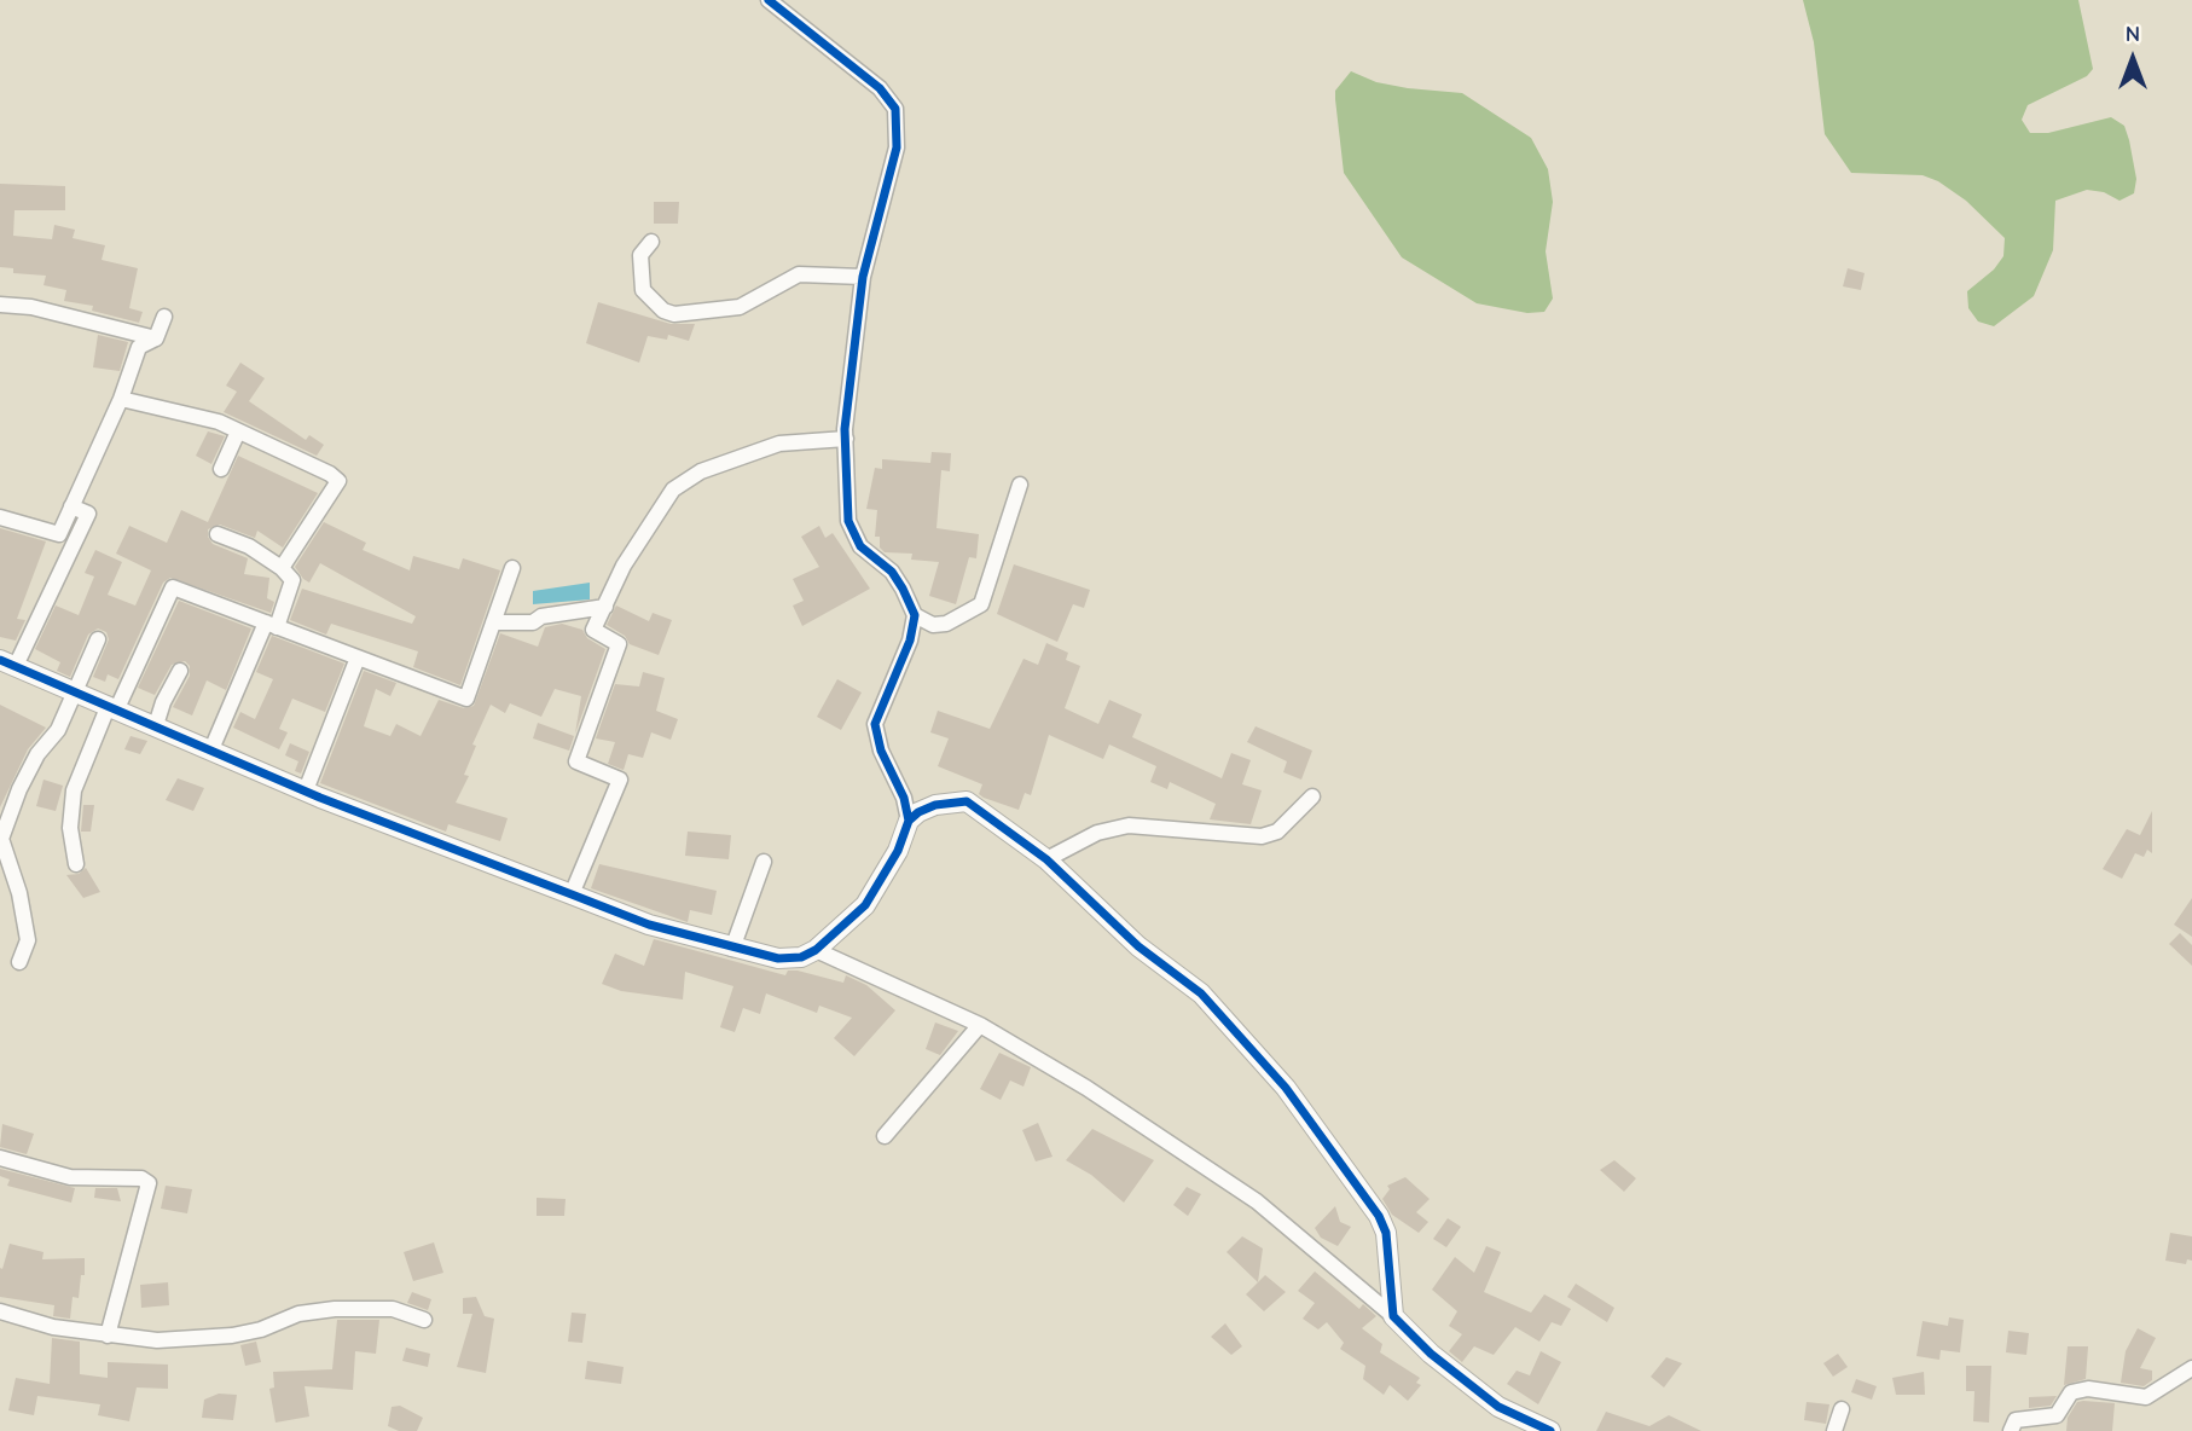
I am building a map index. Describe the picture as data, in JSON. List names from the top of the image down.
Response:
{
  "north": "top"
}
